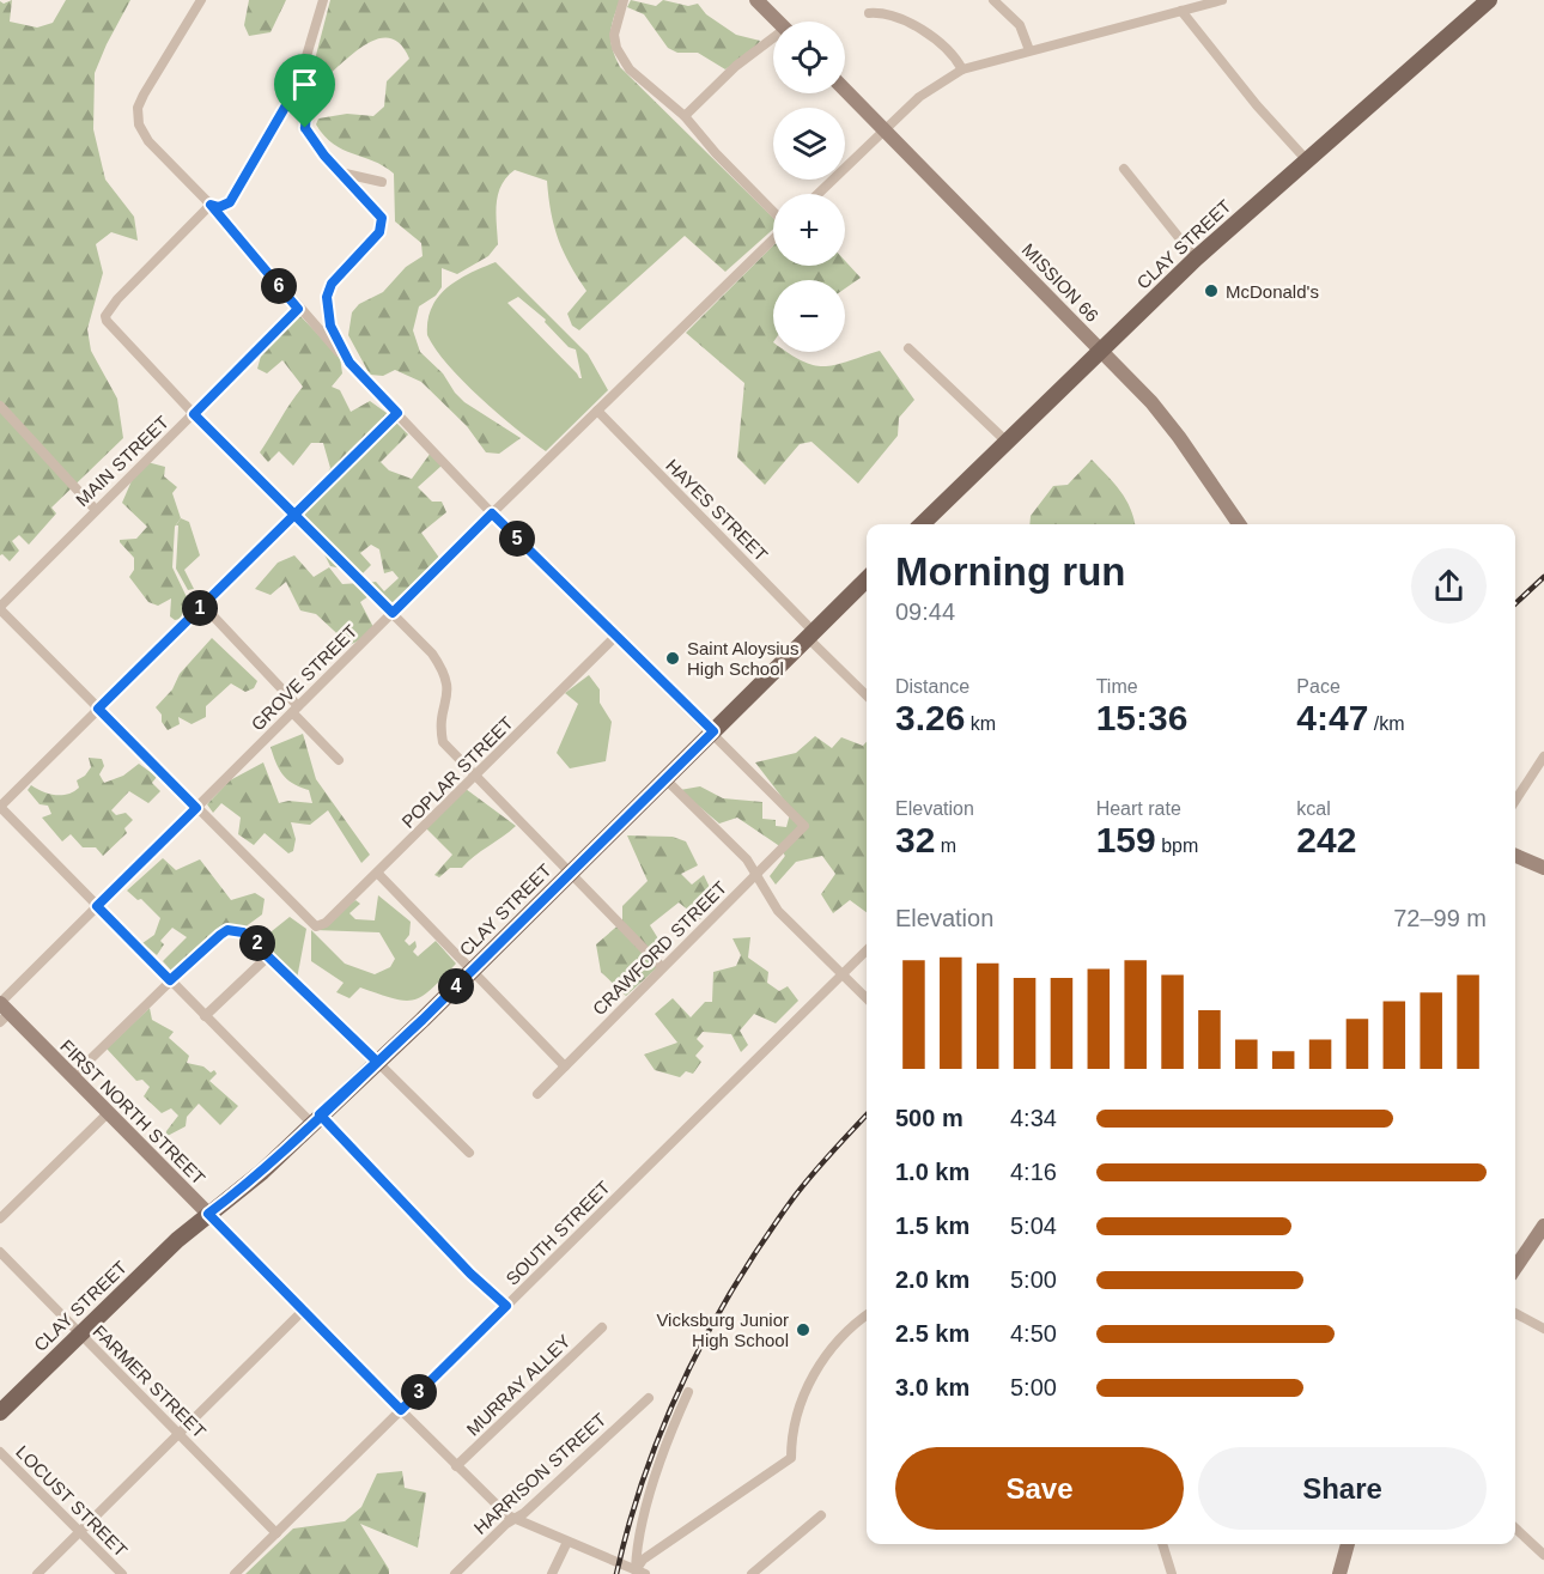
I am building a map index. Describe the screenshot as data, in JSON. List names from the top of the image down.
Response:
{
  "streets": {
    "main road": ["CLAY STREET"],
    "street": [
      "MISSION 66",
      "MAIN STREET",
      "HAYES STREET",
      "GROVE STREET",
      "POPLAR STREET",
      "CRAWFORD STREET",
      "FIRST NORTH STREET",
      "SOUTH STREET",
      "FARMER STREET",
      "MURRAY ALLEY",
      "HARRISON STREET",
      "LOCUST STREET"
    ]
  },
  "crossings": [
    ["CLAY STREET", "MISSION 66"],
    ["CLAY STREET", "HAYES STREET"],
    ["CLAY STREET", "CRAWFORD STREET"],
    ["CLAY STREET", "FIRST NORTH STREET"],
    ["CLAY STREET", "FARMER STREET"],
    ["HAYES STREET", "GROVE STREET"],
    ["GROVE STREET", "POPLAR STREET"],
    ["GROVE STREET", "FIRST NORTH STREET"],
    ["FIRST NORTH STREET", "SOUTH STREET"],
    ["FIRST NORTH STREET", "MURRAY ALLEY"],
    ["FIRST NORTH STREET", "HARRISON STREET"],
    ["SOUTH STREET", "FARMER STREET"]
  ],
  "places": ["McDonald's", "Saint Aloysius High School", "Vicksburg Junior High School"],
  "page": {
    "map_buttons": ["+", "−"],
    "pins": [
      "6",
      "5",
      "1",
      "2",
      "4",
      "3"
    ],
    "heading": ["Morning run", "09:44"],
    "stats": [
      ["Distance", "3.26 km"],
      ["Time", "15:36"],
      ["Pace", "4:47 /km"],
      ["Elevation", "32 m"],
      ["Heart rate", "159 bpm"],
      ["kcal", "242"]
    ],
    "chart": ["Elevation", "72–99 m"],
    "list": [
      {
        "name": "500 m",
        "note": "4:34"
      },
      {
        "name": "1.0 km",
        "note": "4:16"
      },
      {
        "name": "1.5 km",
        "note": "5:04"
      },
      {
        "name": "2.0 km",
        "note": "5:00"
      },
      {
        "name": "2.5 km",
        "note": "4:50"
      },
      {
        "name": "3.0 km",
        "note": "5:00"
      }
    ],
    "buttons": ["Save", "Share"]
  }
}
